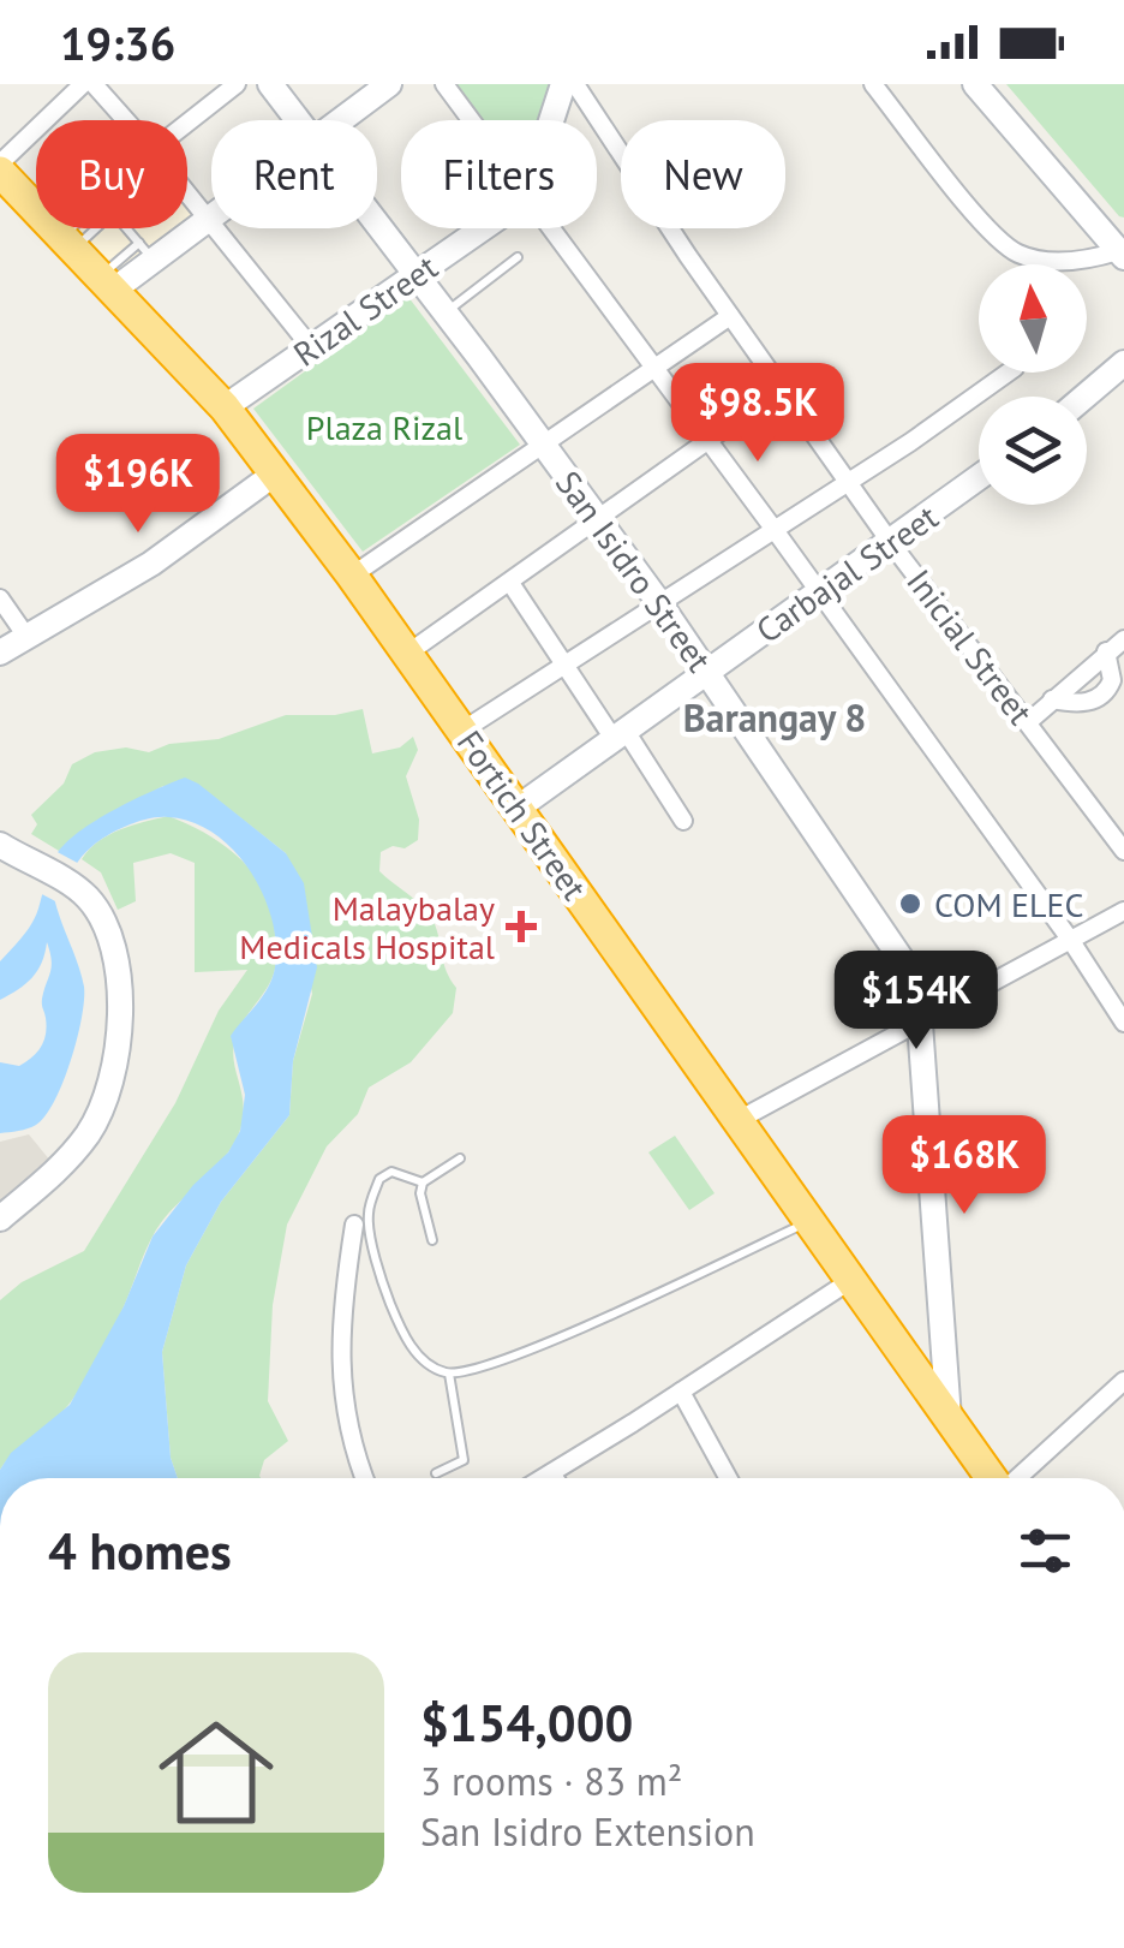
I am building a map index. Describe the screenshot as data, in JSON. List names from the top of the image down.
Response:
{
  "streets": {
    "highway": ["Fortich Street"],
    "street": [
      "Rizal Street",
      "San Isidro Street",
      "Carbajal Street",
      "Inicial Street"
    ]
  },
  "crossings": [
    ["Rizal Street", "San Isidro Street"],
    ["Rizal Street", "Fortich Street"],
    ["San Isidro Street", "Carbajal Street"],
    ["San Isidro Street", "Fortich Street"],
    ["Carbajal Street", "Inicial Street"],
    ["Carbajal Street", "Fortich Street"]
  ],
  "districts": ["Barangay 8"],
  "parks": ["Plaza Rizal"],
  "places": {
    "other": ["COM ELEC"],
    "health": ["Malaybalay Medicals Hospital"]
  },
  "north": "top",
  "page": {
    "status": "19:36",
    "chip": [
      "Buy",
      "Rent",
      "Filters",
      "New"
    ],
    "price": [
      "$98.5K",
      "$196K",
      "$154K",
      "$168K"
    ],
    "heading": "4 homes",
    "list": [
      {
        "name": "$154,000",
        "note": "3 rooms · 83 m² · San Isidro Extension"
      }
    ]
  }
}
